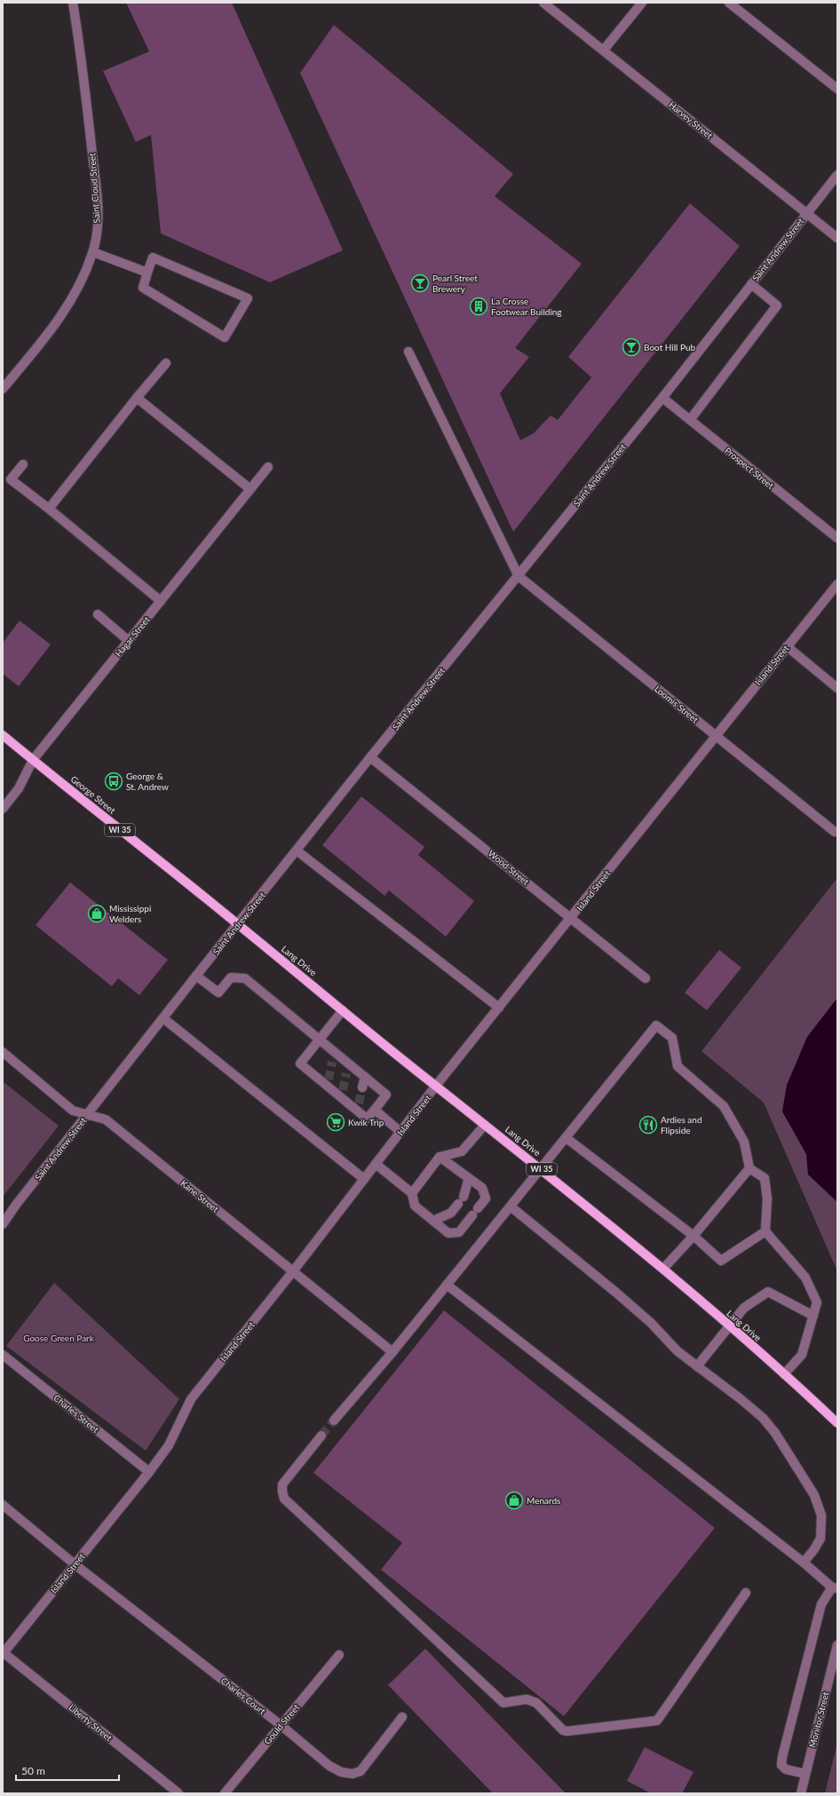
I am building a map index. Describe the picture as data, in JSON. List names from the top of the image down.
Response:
{
  "streets": {
    "main road": ["George Street", "WI 35", "Lang Drive"],
    "street": [
      "Harvey Street",
      "Saint Cloud Street",
      "Saint Andrew Street",
      "Prospect Street",
      "Hagar Street",
      "Island Street",
      "Loomis Street",
      "Wood Street",
      "Kane Street",
      "Charles Street",
      "Charles Court",
      "Monitor Street",
      "Liberty Street",
      "Gould Street"
    ]
  },
  "crossings": [
    ["Harvey Street", "Saint Andrew Street"],
    ["Saint Andrew Street", "Prospect Street"],
    ["Saint Andrew Street", "Loomis Street"],
    ["Saint Andrew Street", "George Street"],
    ["Saint Andrew Street", "Wood Street"],
    ["Saint Andrew Street", "Lang Drive"],
    ["Saint Andrew Street", "Kane Street"],
    ["Hagar Street", "George Street"],
    ["Island Street", "Loomis Street"],
    ["Island Street", "Wood Street"],
    ["Island Street", "Lang Drive"],
    ["Island Street", "Kane Street"],
    ["Island Street", "Charles Street"],
    ["Island Street", "Charles Court"],
    ["Island Street", "Liberty Street"],
    ["George Street", "Lang Drive"],
    ["Charles Court", "Gould Street"]
  ],
  "parks": ["Goose Green Park"],
  "places": {
    "bar": ["Pearl Street Brewery", "Boot Hill Pub"],
    "building": ["La Crosse Footwear Building"],
    "bus stop": ["George & St. Andrew"],
    "shop": ["Mississippi Welders", "Menards"],
    "supermarket": ["Kwik Trip"],
    "restaurant": ["Ardies and Flipside"]
  },
  "scale_bar": "50 m"
}
